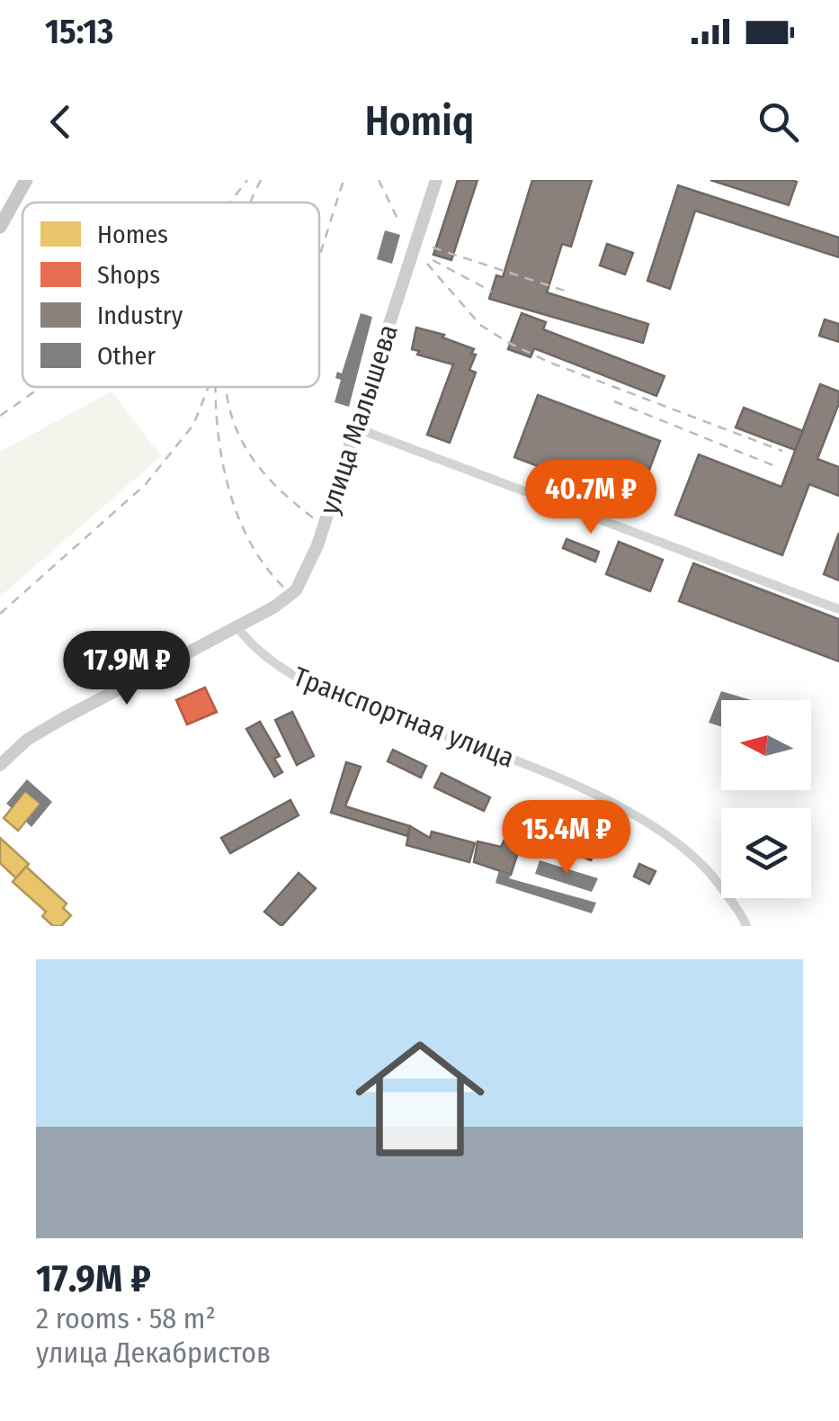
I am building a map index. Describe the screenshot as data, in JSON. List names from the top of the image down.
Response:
{
  "streets": {
    "main road": ["улица Малышева"],
    "street": ["Транспортная улица"]
  },
  "crossings": [
    ["улица Малышева", "Транспортная улица"]
  ],
  "legend": [
    "Homes",
    "Shops",
    "Industry",
    "Other"
  ],
  "north": "left",
  "page": {
    "status": "15:13",
    "header": "Homiq",
    "price": ["40.7M ₽", "17.9M ₽", "15.4M ₽"],
    "list": [
      {
        "name": "17.9M ₽",
        "note": "2 rooms · 58 m² · улица Декабристов"
      }
    ]
  }
}
